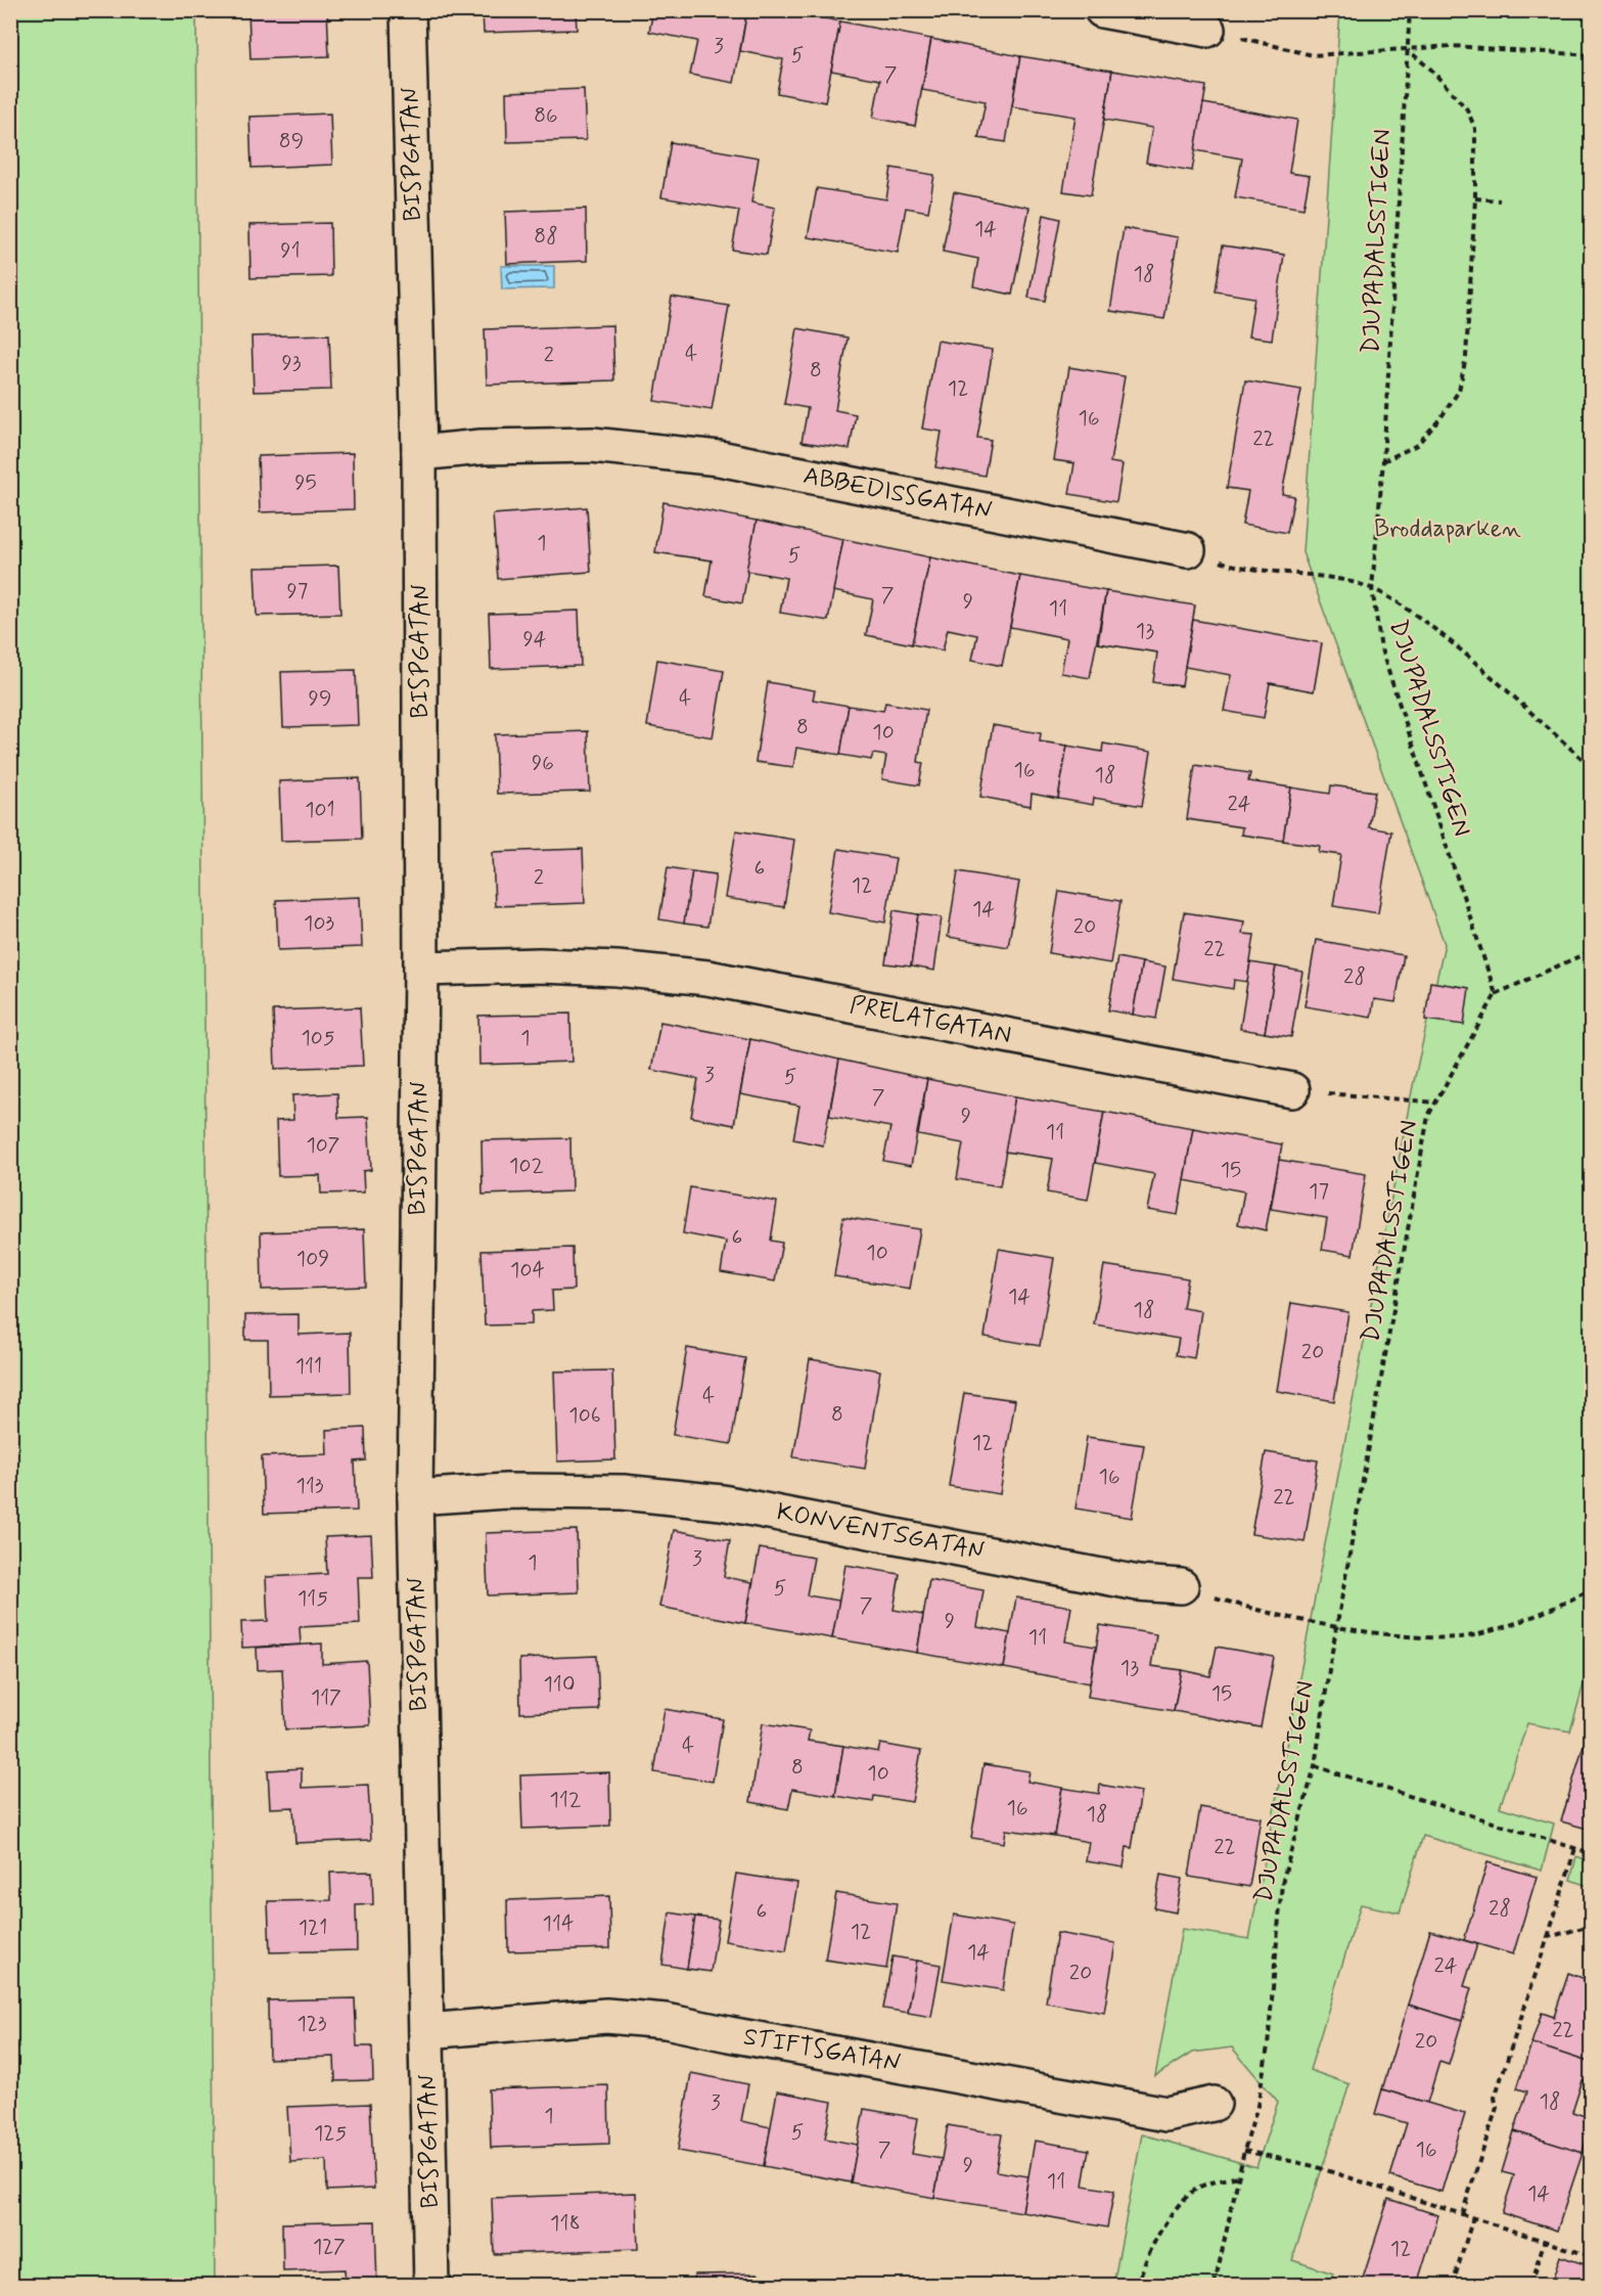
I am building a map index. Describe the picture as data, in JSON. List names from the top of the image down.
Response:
{
  "streets": {
    "street": [
      "BISPGATAN",
      "ABBEDISSGATAN",
      "PRELATGATAN",
      "KONVENTSGATAN",
      "STIFTSGATAN"
    ],
    "path": ["DJUPADALSSTIGEN"]
  },
  "crossings": [
    ["BISPGATAN", "ABBEDISSGATAN"],
    ["BISPGATAN", "PRELATGATAN"],
    ["BISPGATAN", "KONVENTSGATAN"],
    ["BISPGATAN", "STIFTSGATAN"]
  ],
  "parks": ["Broddaparken"],
  "house_numbers": [
    "3",
    "5",
    "7",
    "86",
    "89",
    "14",
    "88",
    "91",
    "18",
    "4",
    "2",
    "93",
    "8",
    "12",
    "16",
    "22",
    "95",
    "1",
    "5",
    "97",
    "7",
    "9",
    "11",
    "13",
    "94",
    "99",
    "4",
    "8",
    "10",
    "96",
    "16",
    "18",
    "24",
    "101",
    "6",
    "2",
    "12",
    "14",
    "103",
    "20",
    "22",
    "28",
    "105",
    "1",
    "3",
    "5",
    "7",
    "9",
    "11",
    "107",
    "102",
    "15",
    "17",
    "6",
    "10",
    "109",
    "104",
    "14",
    "18",
    "20",
    "111",
    "4",
    "8",
    "106",
    "12",
    "16",
    "113",
    "22",
    "3",
    "1",
    "5",
    "115",
    "7",
    "9",
    "11",
    "13",
    "110",
    "15",
    "117",
    "4",
    "8",
    "10",
    "112",
    "16",
    "18",
    "22",
    "28",
    "6",
    "114",
    "121",
    "12",
    "14",
    "24",
    "20",
    "123",
    "22",
    "20",
    "18",
    "3",
    "1",
    "5",
    "125",
    "7",
    "16",
    "9",
    "11",
    "14",
    "118",
    "127",
    "12"
  ]
}
